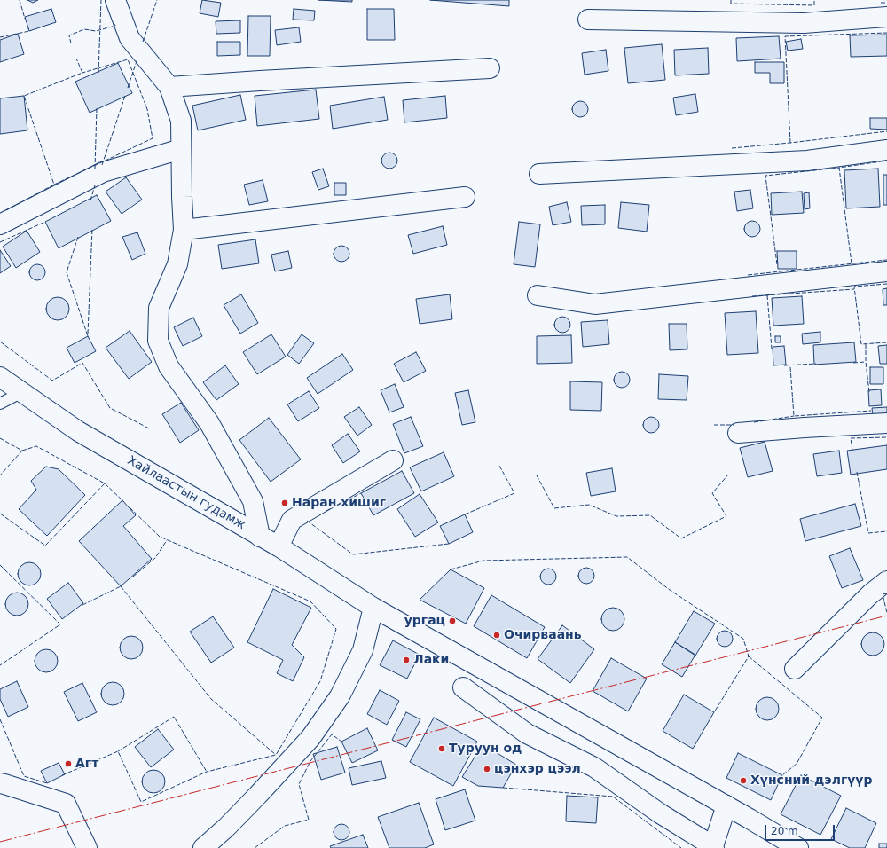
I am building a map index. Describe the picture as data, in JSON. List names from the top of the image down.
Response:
{
  "streets": {
    "street": ["Хайлаастын гудамж"]
  },
  "places": [
    "Наран хишиг",
    "ургац",
    "Очирваань",
    "Лаки",
    "Туруун од",
    "Агт",
    "цэнхэр цээл",
    "Хүнсний дэлгүүр"
  ],
  "scale_bar": "20 m"
}
